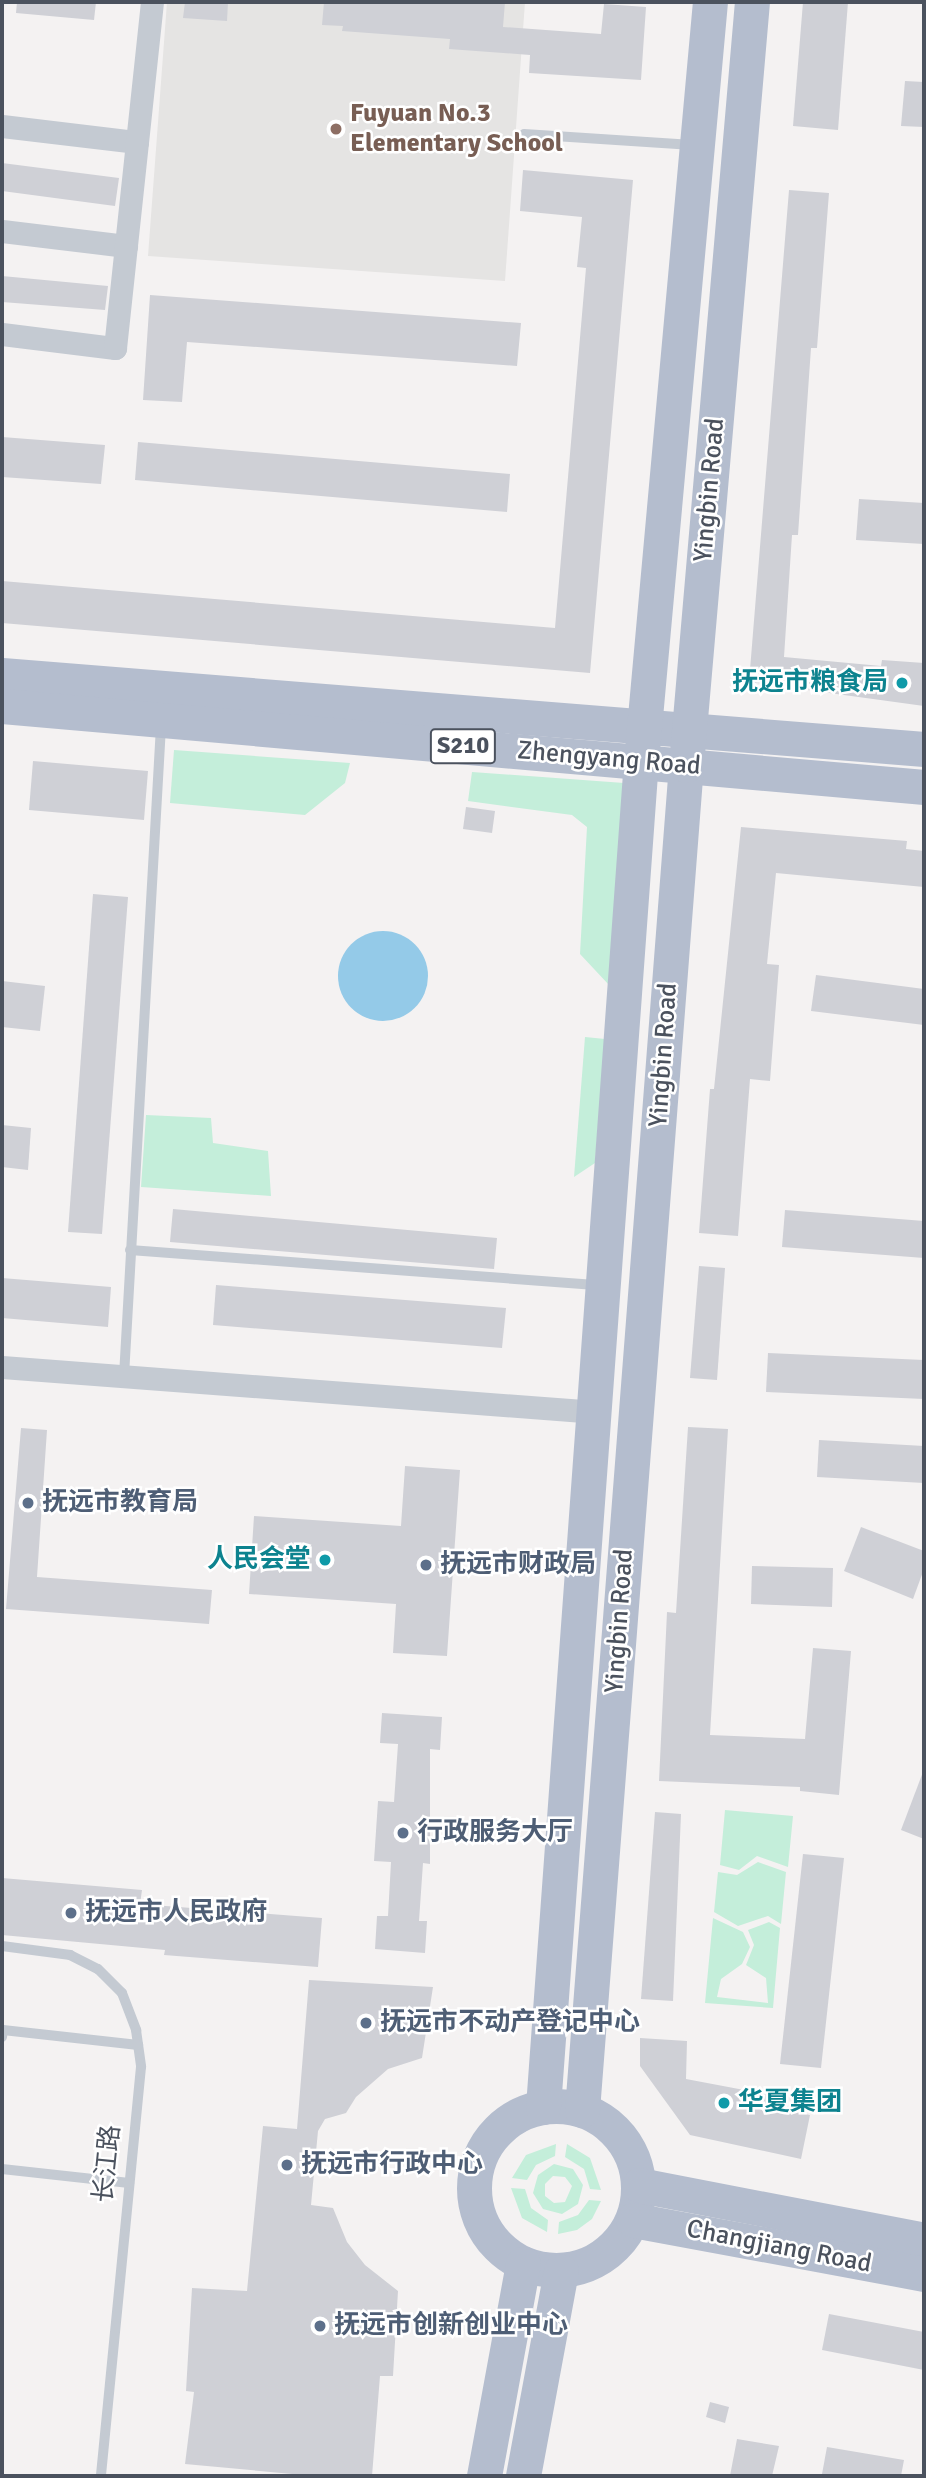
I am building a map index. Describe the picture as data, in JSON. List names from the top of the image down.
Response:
{
  "streets": {
    "main road": [
      "Yingbin Road",
      "S210",
      "Zhengyang Road",
      "Changjiang Road"
    ],
    "lane": ["长江路"]
  },
  "crossings": [
    ["Yingbin Road", "Zhengyang Road"],
    ["Yingbin Road", "Changjiang Road"]
  ],
  "places": [
    "Fuyuan No.3 Elementary School",
    "抚远市粮食局",
    "抚远市教育局",
    "人民会堂",
    "抚远市财政局",
    "行政服务大厅",
    "抚远市人民政府",
    "抚远市不动产登记中心",
    "华夏集团",
    "抚远市行政中心",
    "抚远市创新创业中心"
  ]
}
